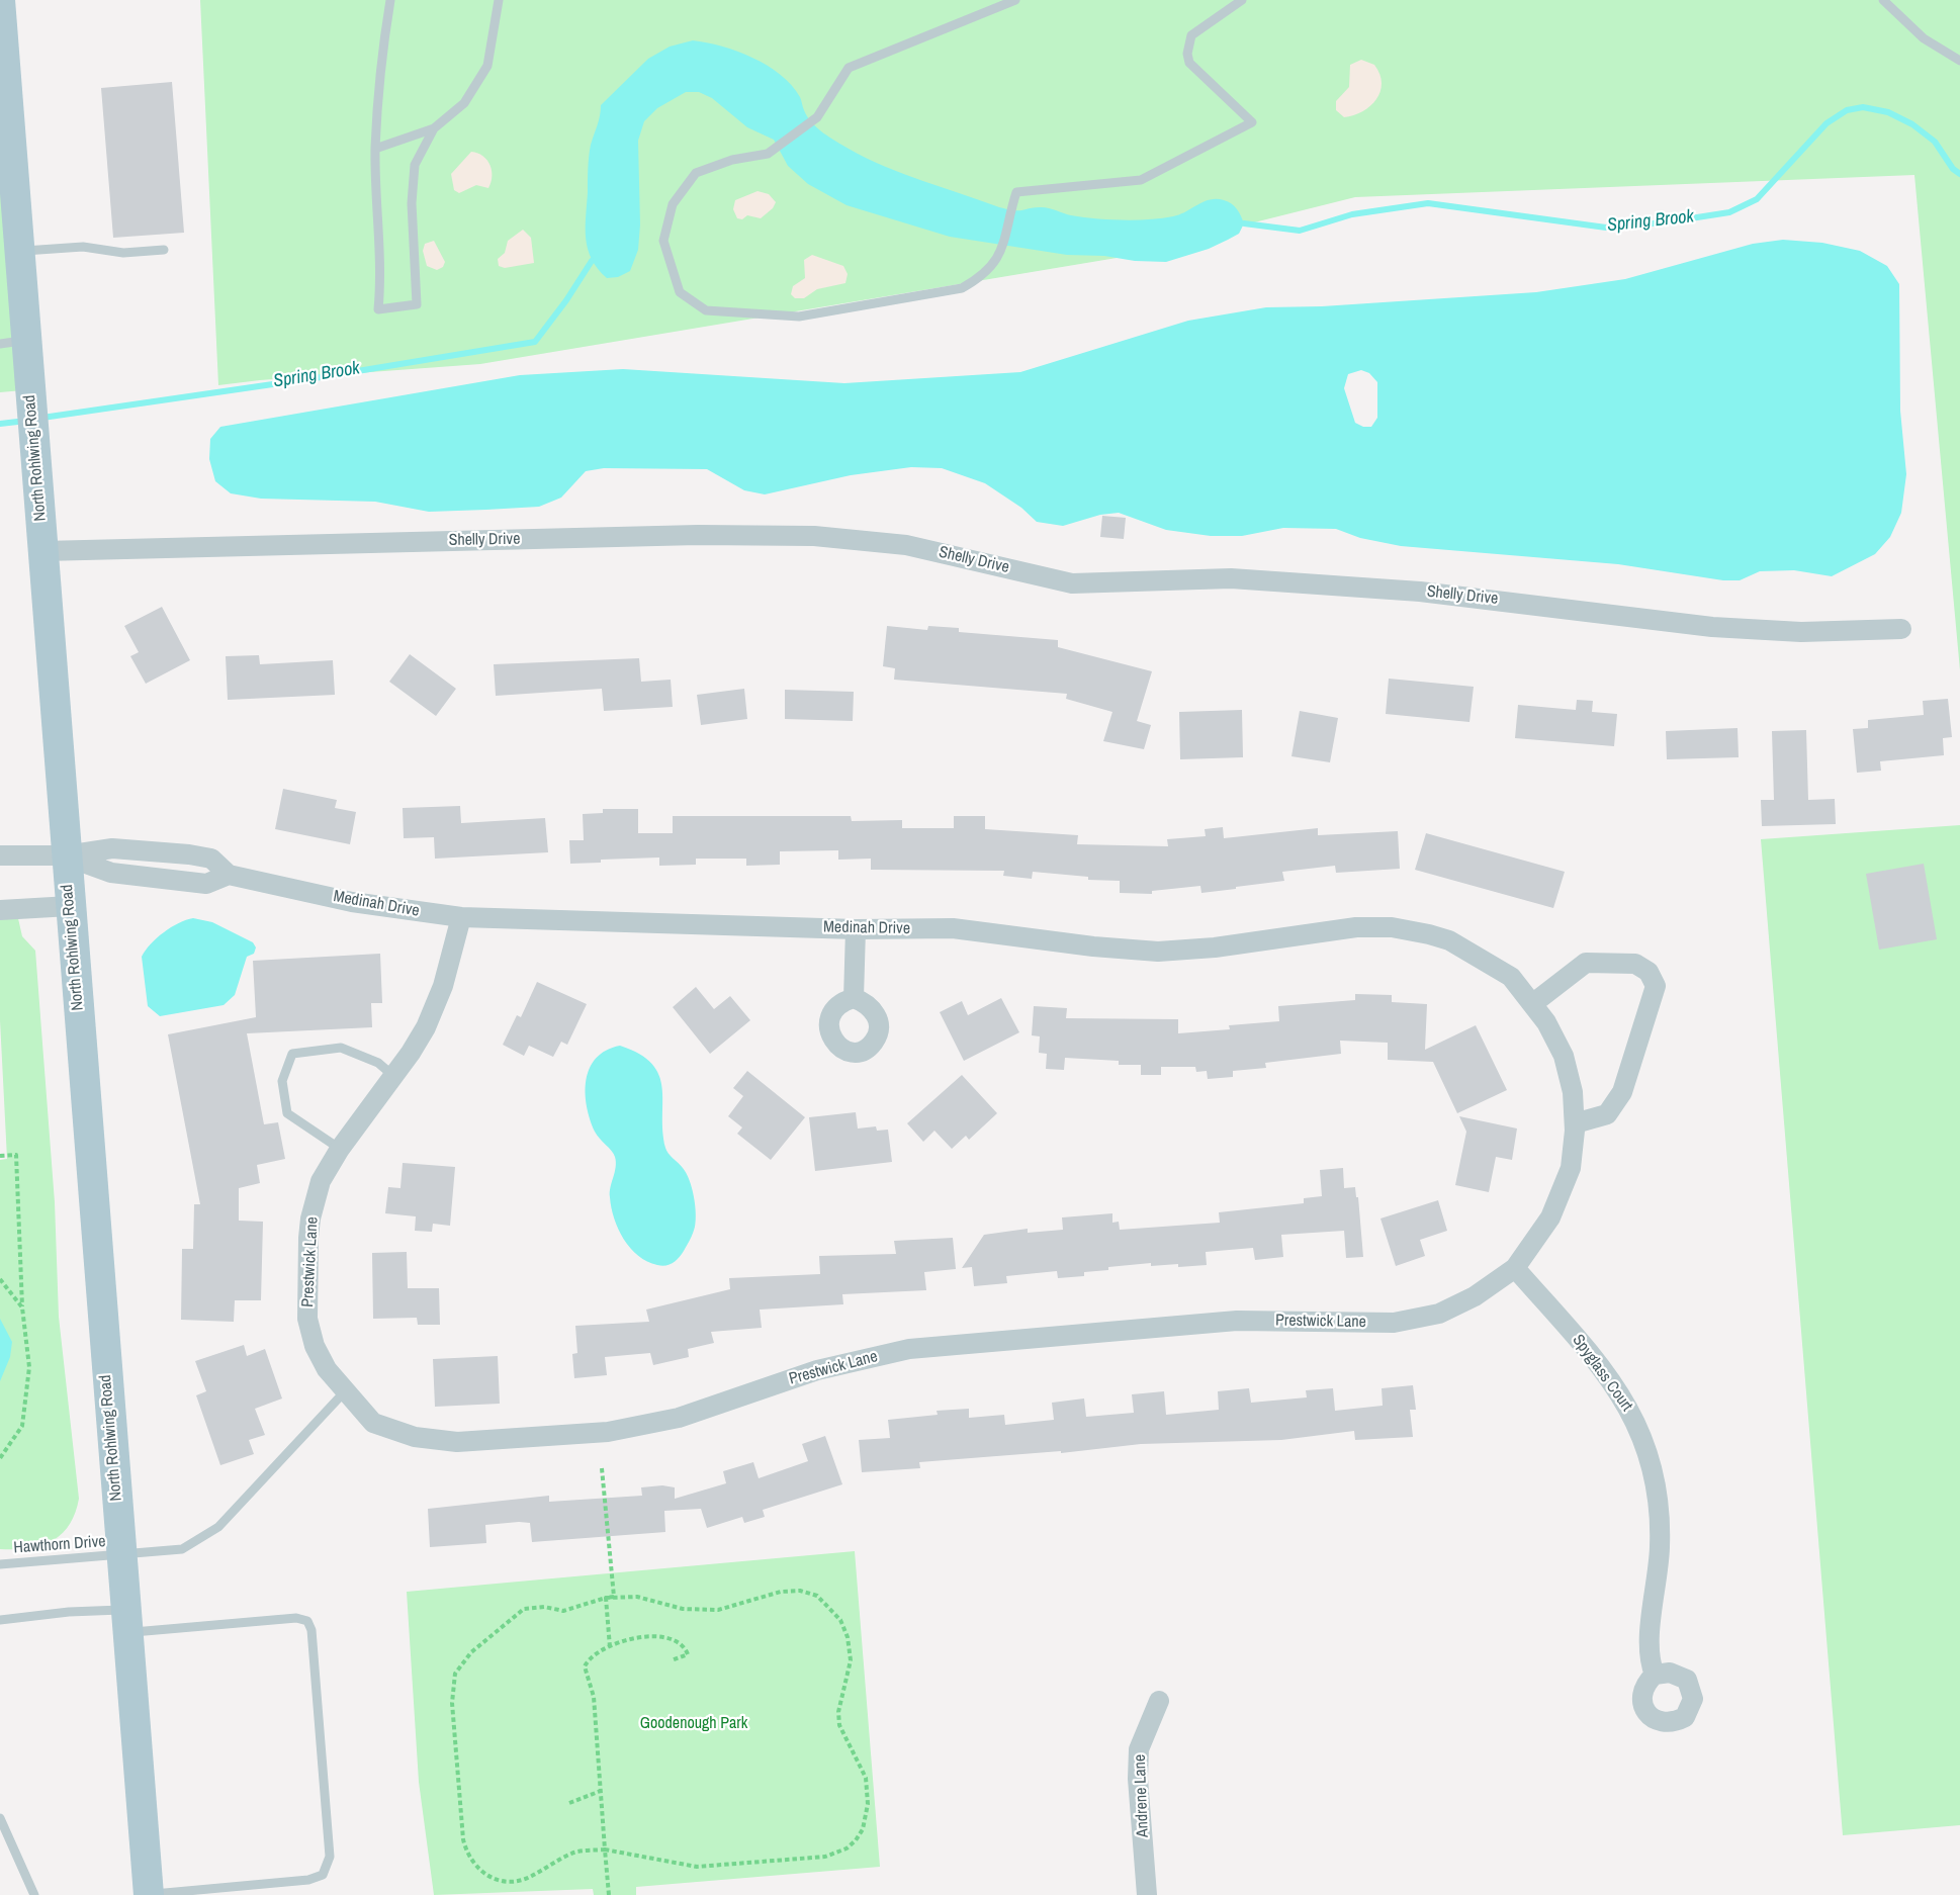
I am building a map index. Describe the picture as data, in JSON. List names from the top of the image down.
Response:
{
  "streets": {
    "main road": ["North Rohlwing Road"],
    "street": [
      "Shelly Drive",
      "Medinah Drive",
      "Prestwick Lane",
      "Spyglass Court",
      "Andrene Lane"
    ],
    "lane": ["Hawthorn Drive"]
  },
  "crossings": [
    ["North Rohlwing Road", "Shelly Drive"],
    ["North Rohlwing Road", "Medinah Drive"],
    ["North Rohlwing Road", "Hawthorn Drive"],
    ["Medinah Drive", "Prestwick Lane"],
    ["Prestwick Lane", "Spyglass Court"],
    ["Prestwick Lane", "Hawthorn Drive"]
  ],
  "water": ["Spring Brook"],
  "parks": ["Goodenough Park"]
}
